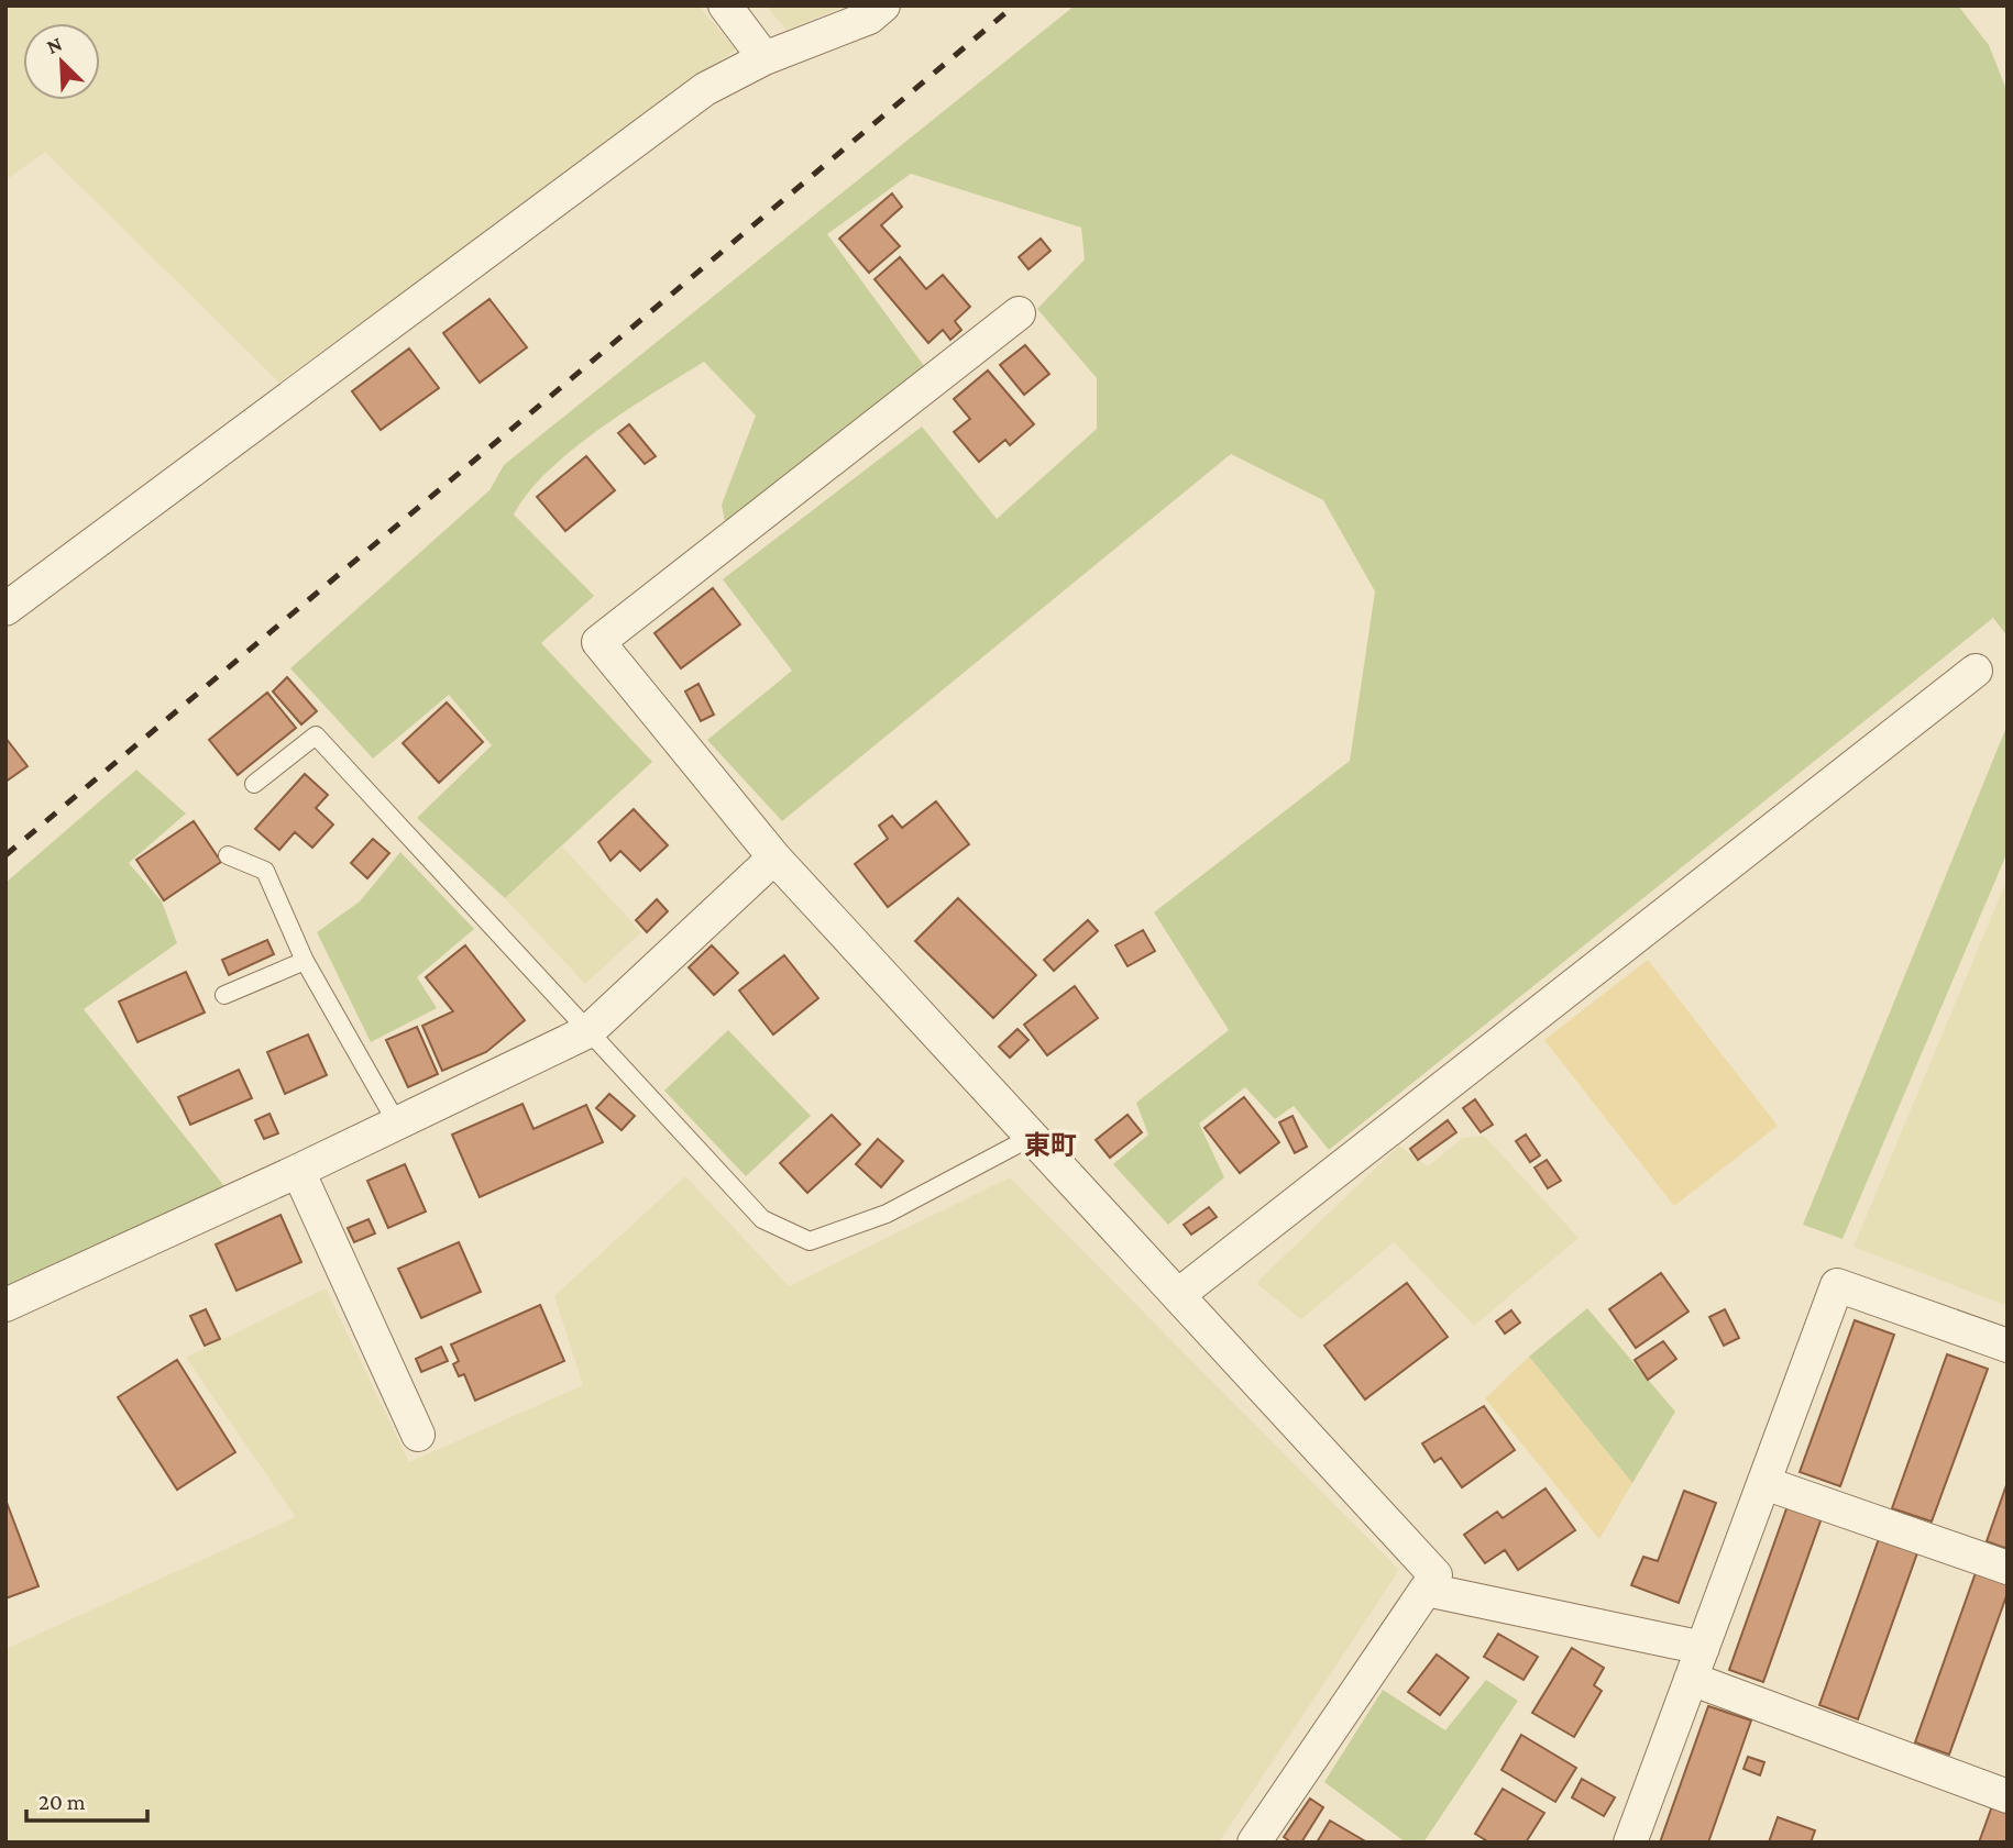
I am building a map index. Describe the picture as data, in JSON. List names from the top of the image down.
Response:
{
  "districts": ["東町"],
  "scale_bar": "20 m",
  "north": "top left"
}
